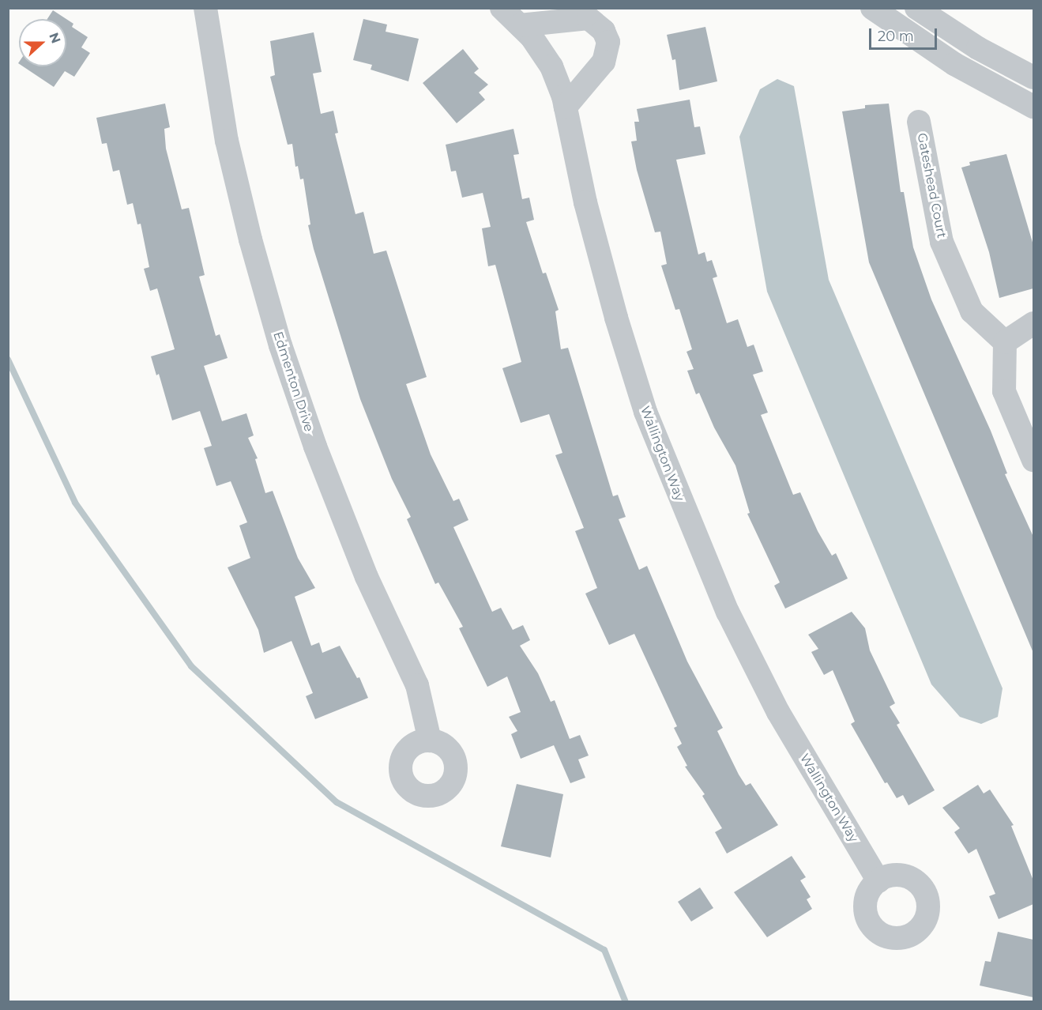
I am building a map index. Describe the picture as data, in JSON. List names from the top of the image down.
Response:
{
  "streets": {
    "street": ["Gateshead Court", "Edmenton Drive", "Wallington Way"]
  },
  "scale_bar": "20 m",
  "north": "right"
}
